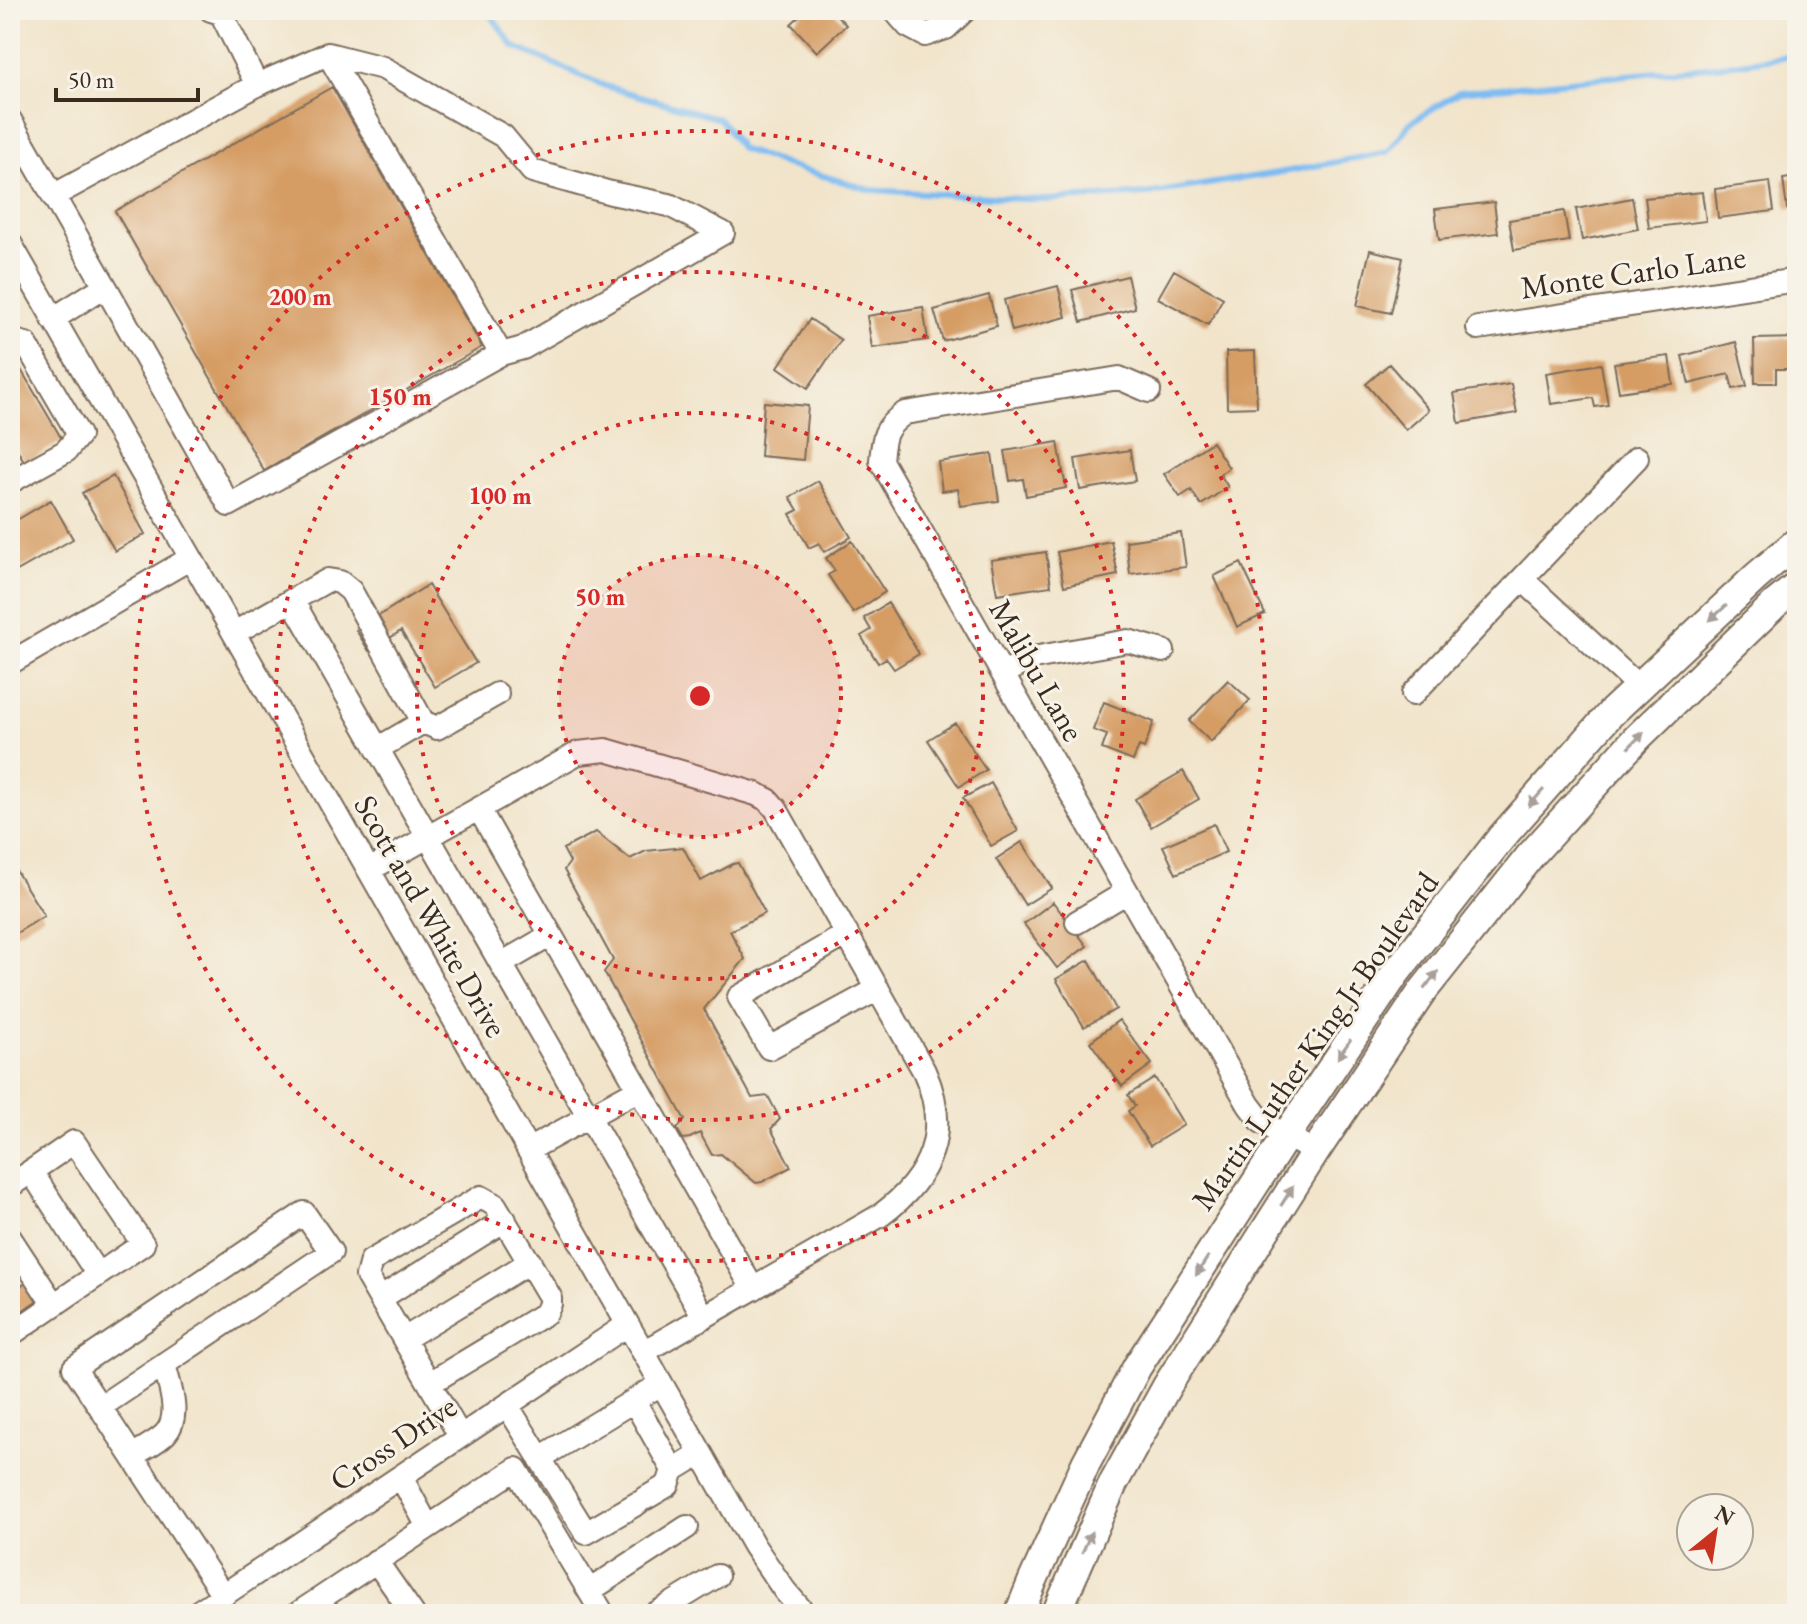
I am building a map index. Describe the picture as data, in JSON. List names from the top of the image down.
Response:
{
  "streets": {
    "main road": ["Martin Luther King Jr Boulevard"],
    "street": [
      "Monte Carlo Lane",
      "Malibu Lane",
      "Scott and White Drive",
      "Cross Drive"
    ]
  },
  "crossings": [
    ["Malibu Lane", "Martin Luther King Jr Boulevard"],
    ["Scott and White Drive", "Cross Drive"]
  ],
  "scale_bar": "50 m",
  "north": "top right",
  "rings": [
    "200 m",
    "150 m",
    "100 m",
    "50 m"
  ]
}
